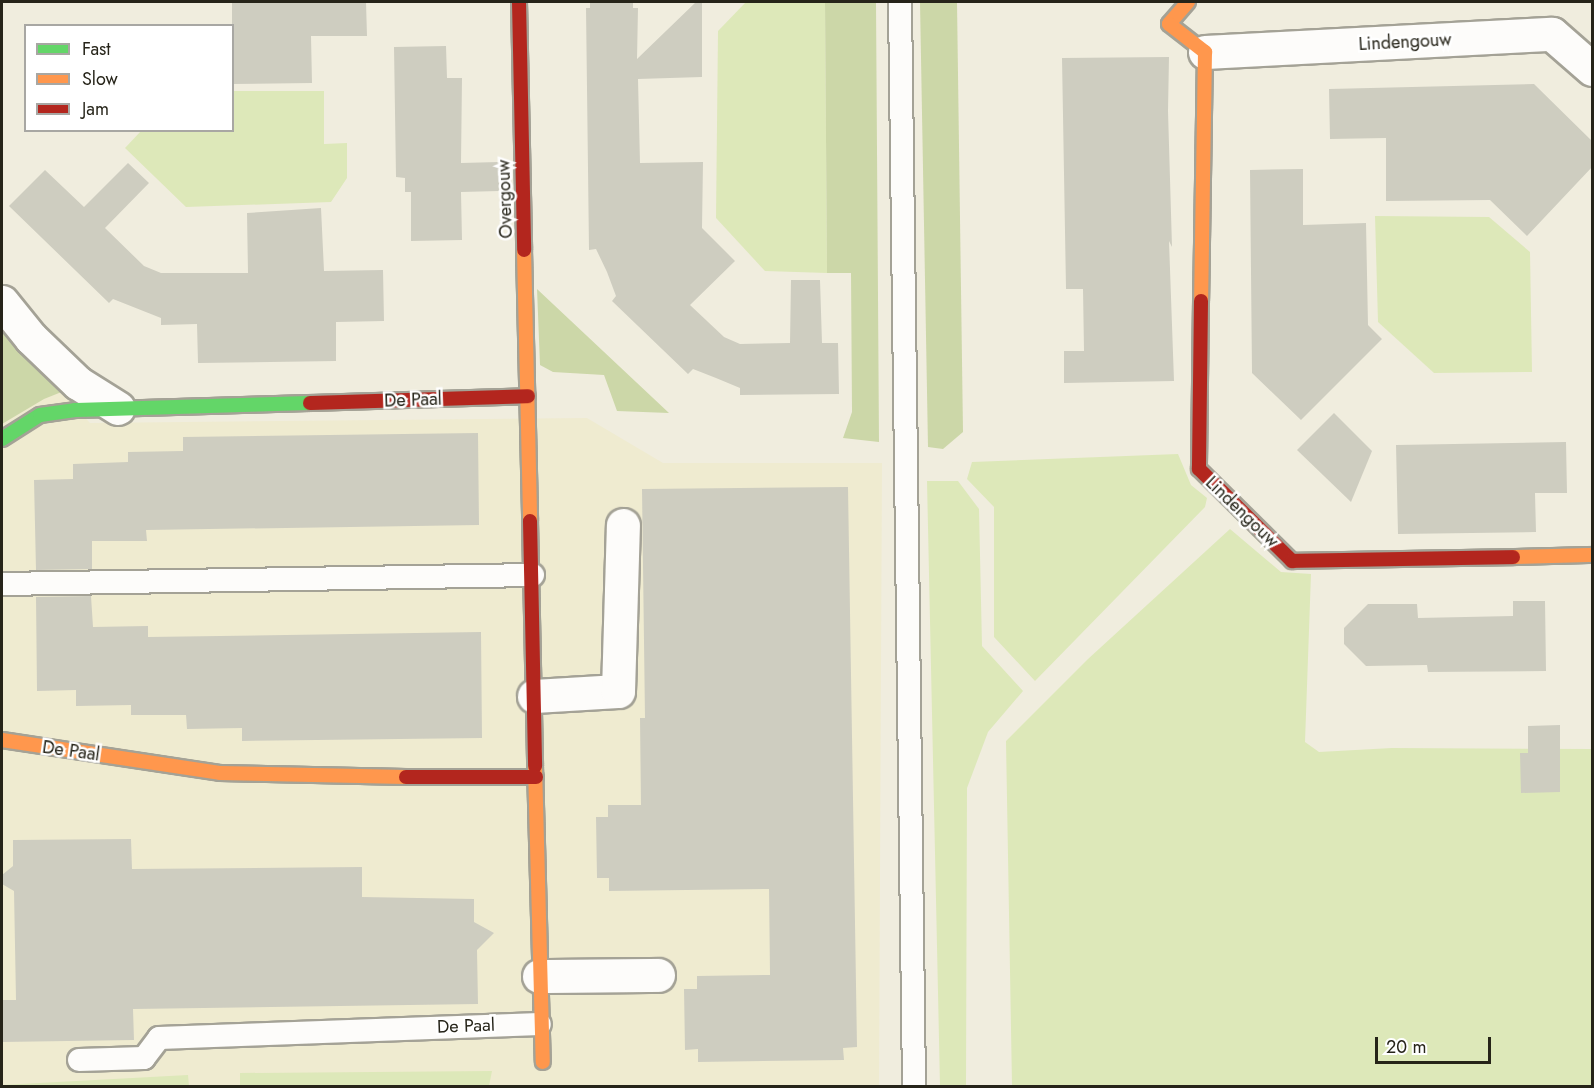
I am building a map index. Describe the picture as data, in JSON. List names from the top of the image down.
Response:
{
  "streets": {
    "street": ["Lindengouw", "Overgouw", "De Paal"]
  },
  "crossings": [
    ["Overgouw", "De Paal"]
  ],
  "legend": ["Fast", "Slow", "Jam"],
  "scale_bar": "20 m"
}
